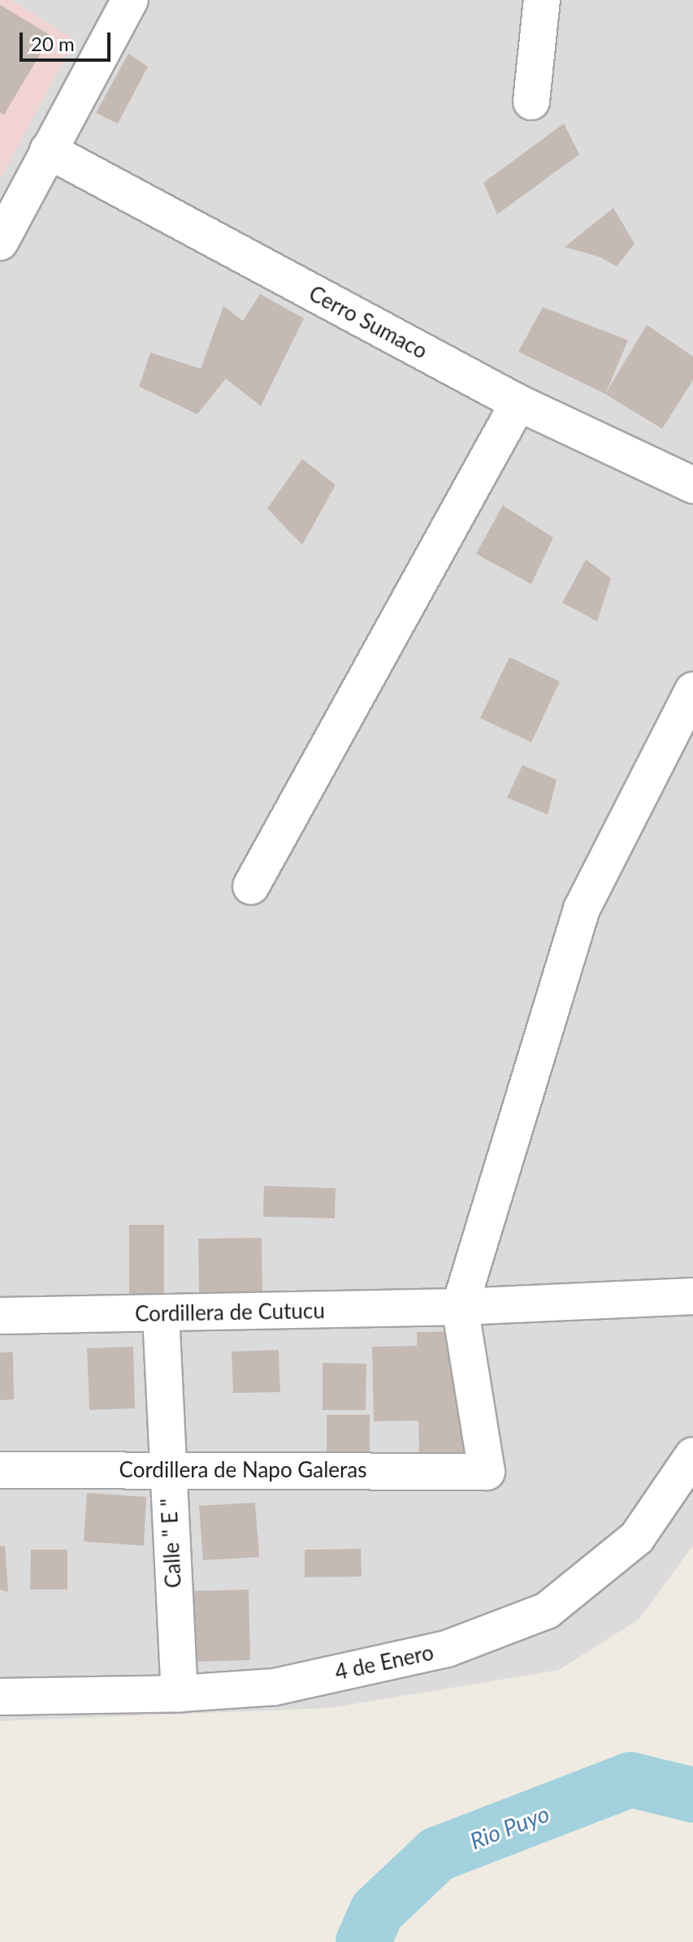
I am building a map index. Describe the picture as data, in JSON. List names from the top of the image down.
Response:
{
  "streets": {
    "street": [
      "Cerro Sumaco",
      "Cordillera de Cutucu",
      "Cordillera de Napo Galeras",
      "Calle \" E \"",
      "4 de Enero"
    ]
  },
  "crossings": [
    ["Cordillera de Cutucu", "Cordillera de Napo Galeras"],
    ["Cordillera de Cutucu", "Calle \" E \""],
    ["Cordillera de Napo Galeras", "Calle \" E \""],
    ["Calle \" E \"", "4 de Enero"]
  ],
  "water": ["Rio Puyo"],
  "scale_bar": "20 m"
}
